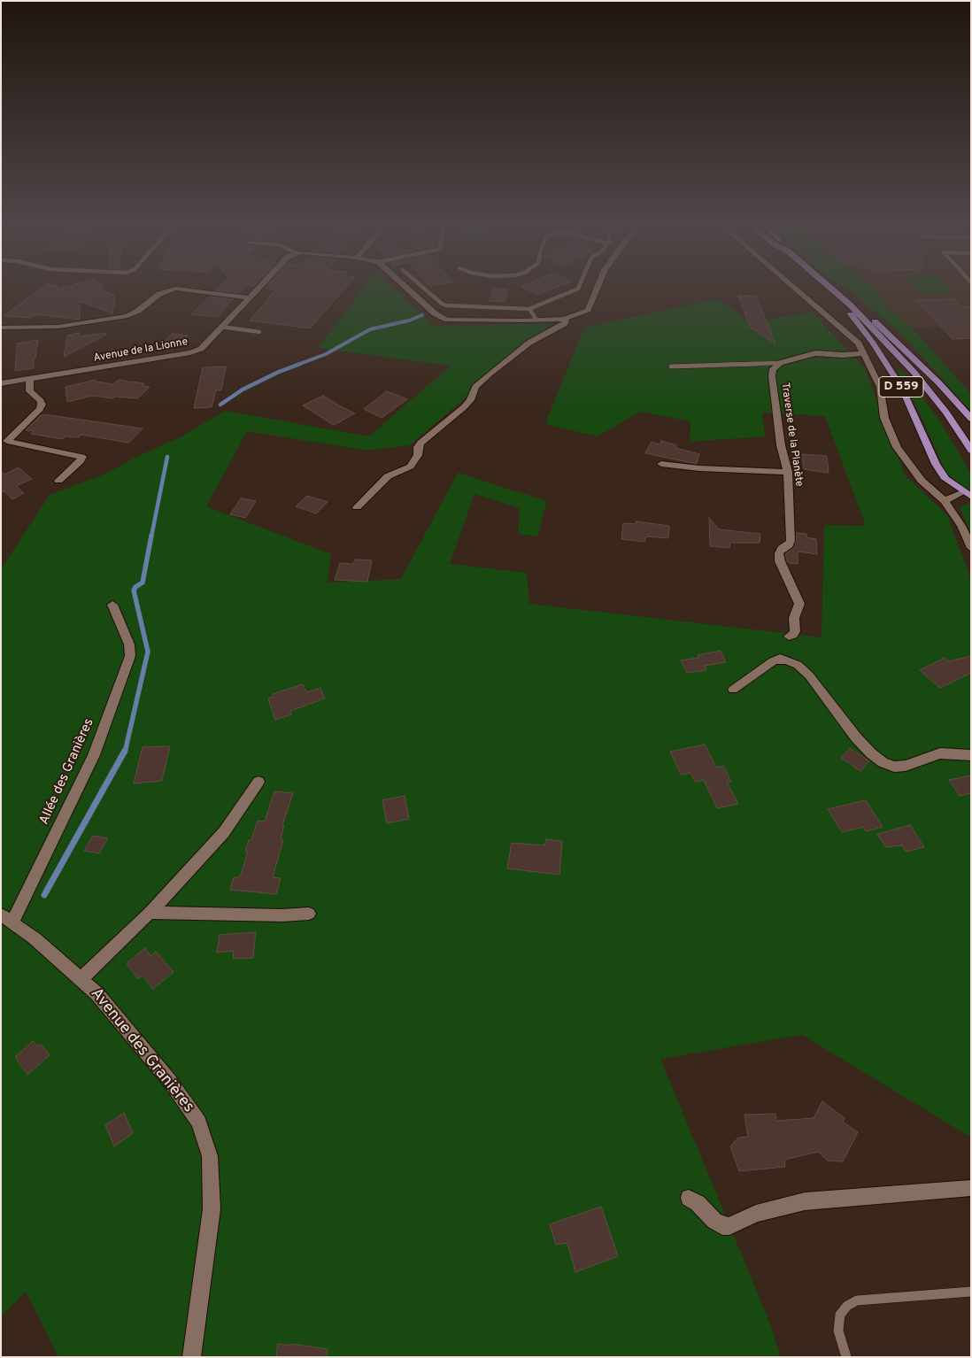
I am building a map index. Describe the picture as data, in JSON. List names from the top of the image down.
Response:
{
  "streets": {
    "main road": ["D 559"],
    "street": [
      "Avenue de la Lionne",
      "Traverse de la Planète",
      "Allée des Granières",
      "Avenue des Granières"
    ]
  },
  "crossings": [
    ["Allée des Granières", "Avenue des Granières"]
  ]
}
